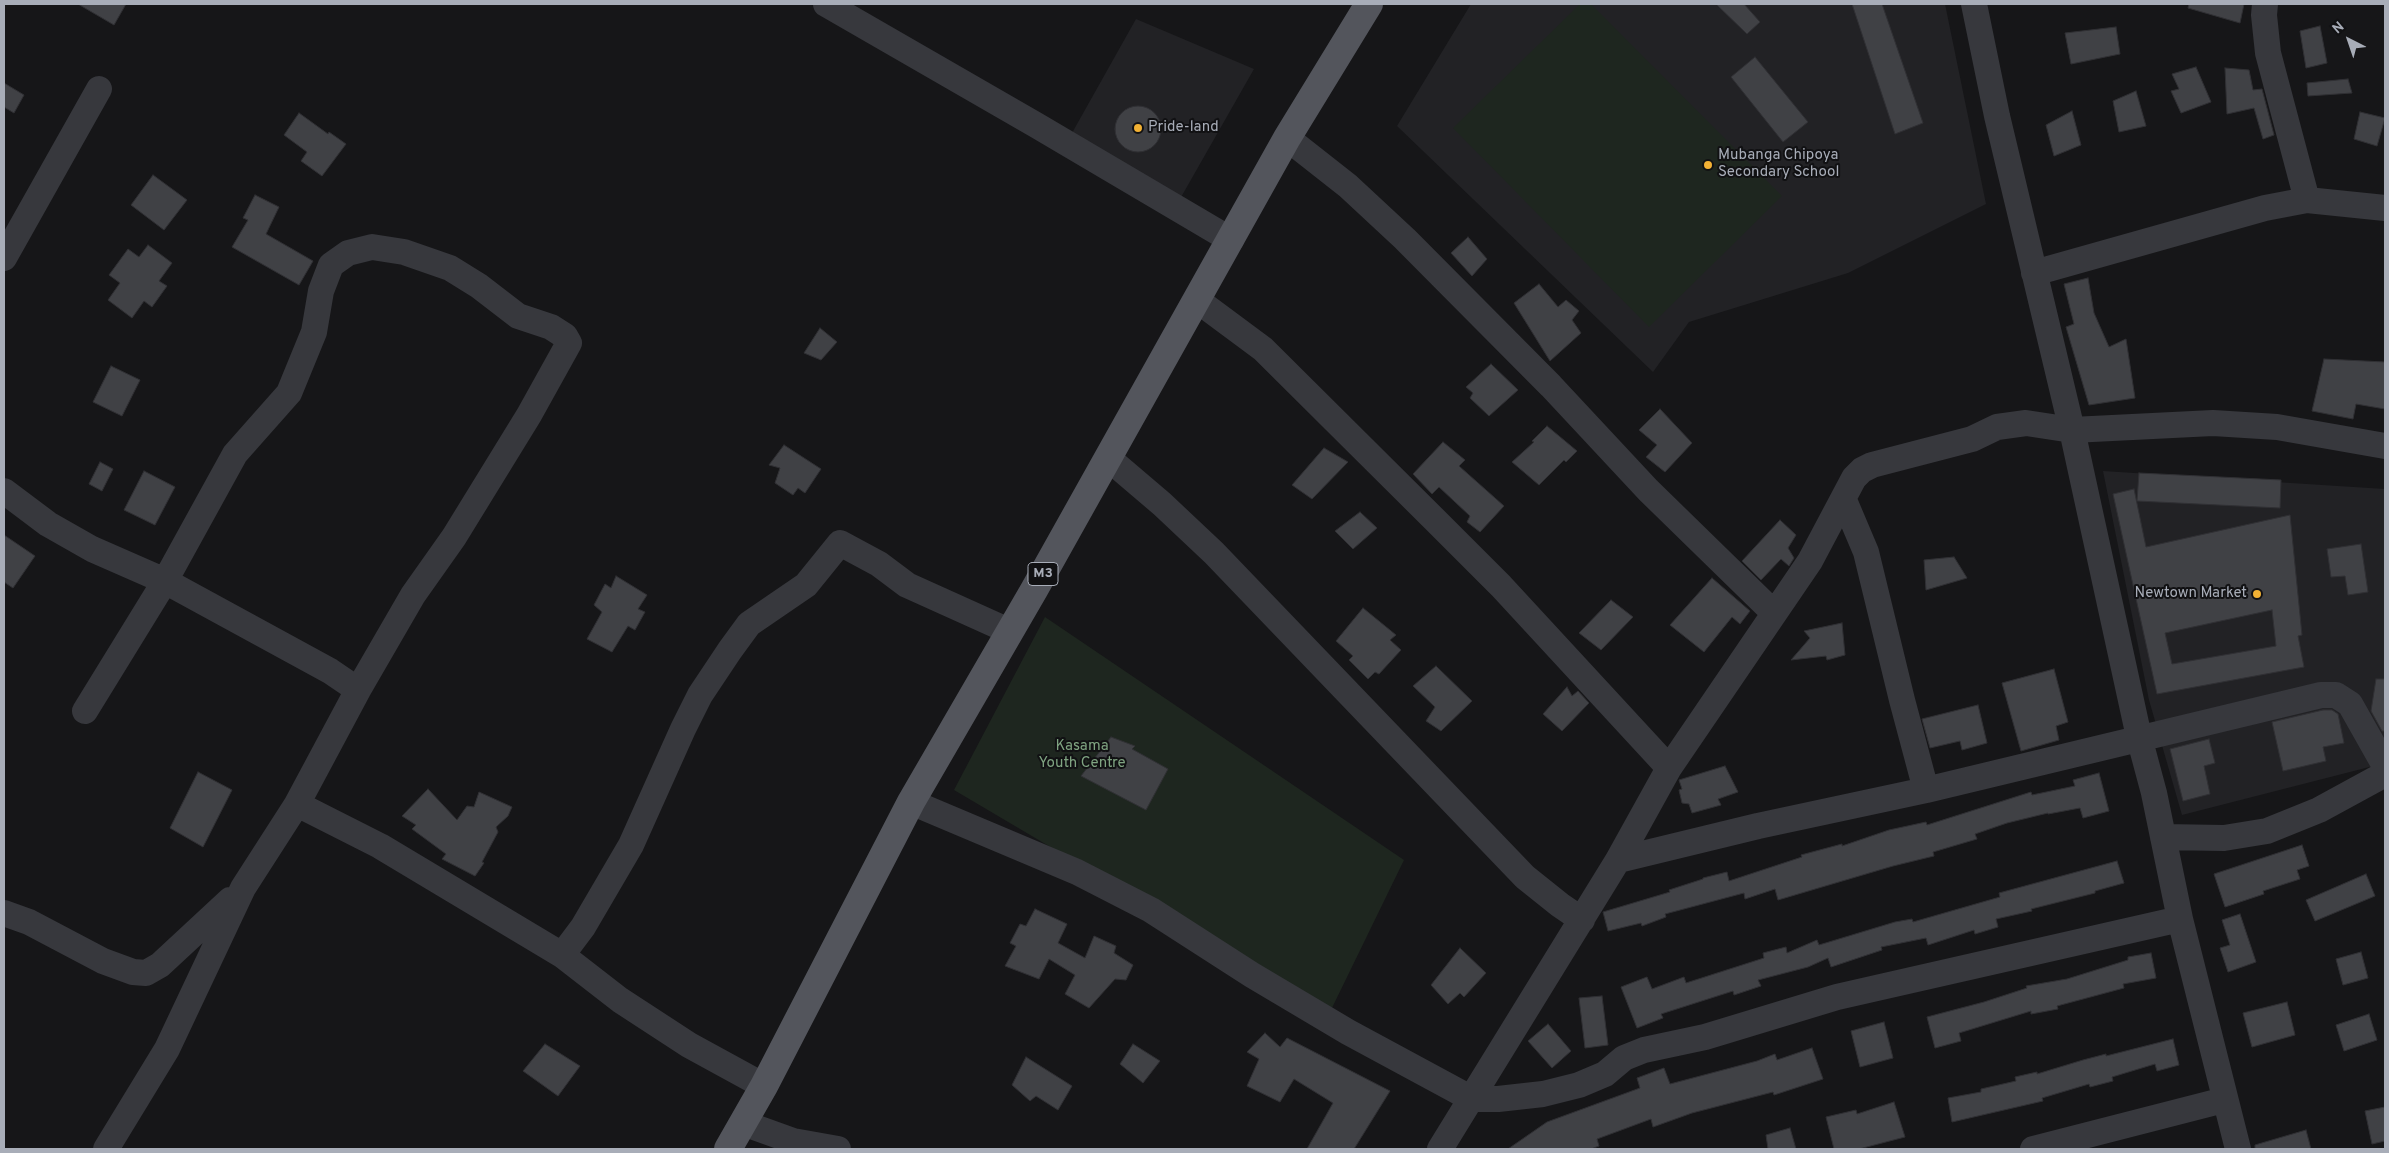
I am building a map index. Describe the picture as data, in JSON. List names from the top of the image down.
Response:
{
  "streets": {
    "main road": ["M3"]
  },
  "parks": ["Kasama Youth Centre"],
  "places": ["Pride-land", "Mubanga Chipoya Secondary School", "Newtown Market"],
  "north": "top left"
}
